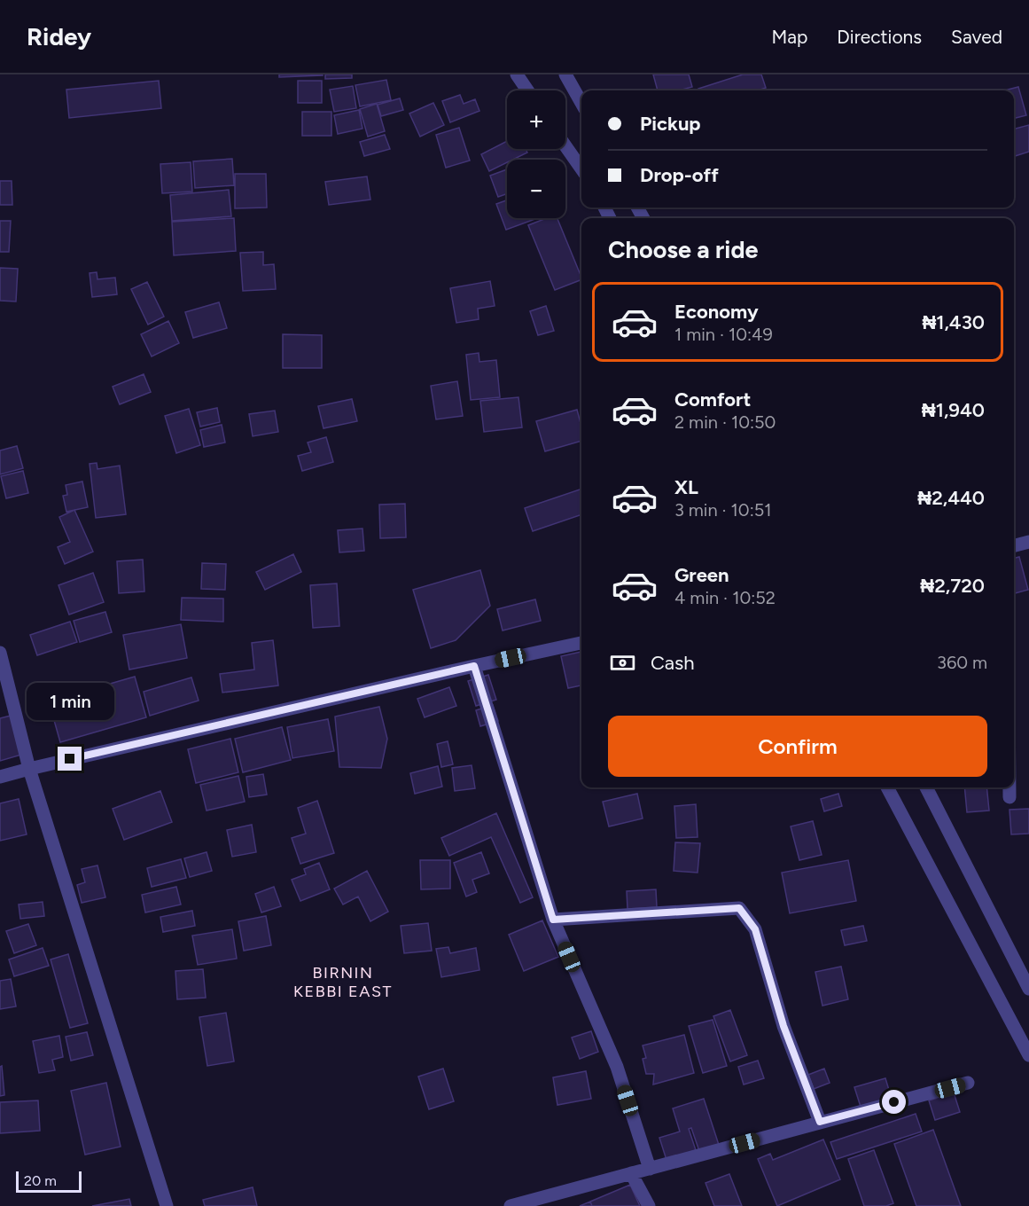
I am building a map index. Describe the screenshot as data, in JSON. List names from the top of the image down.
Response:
{
  "districts": ["BIRNIN KEBBI EAST"],
  "scale_bar": "20 m",
  "page": {
    "header": "Ridey",
    "nav": ["Map", "Directions", "Saved"],
    "map_buttons": ["+", "−"],
    "banner": ["Pickup", "Drop-off"],
    "heading": "Choose a ride",
    "list": [
      {
        "name": "Economy",
        "note": "1 min · 10:49",
        "value": "₦1,430"
      },
      {
        "name": "Comfort",
        "note": "2 min · 10:50",
        "value": "₦1,940"
      },
      {
        "name": "XL",
        "note": "3 min · 10:51",
        "value": "₦2,440"
      },
      {
        "name": "Green",
        "note": "4 min · 10:52",
        "value": "₦2,720"
      }
    ],
    "pay": ["Cash", "360 m"],
    "bubble": "1 min",
    "buttons": "Confirm",
    "scale": "20 m"
  }
}
